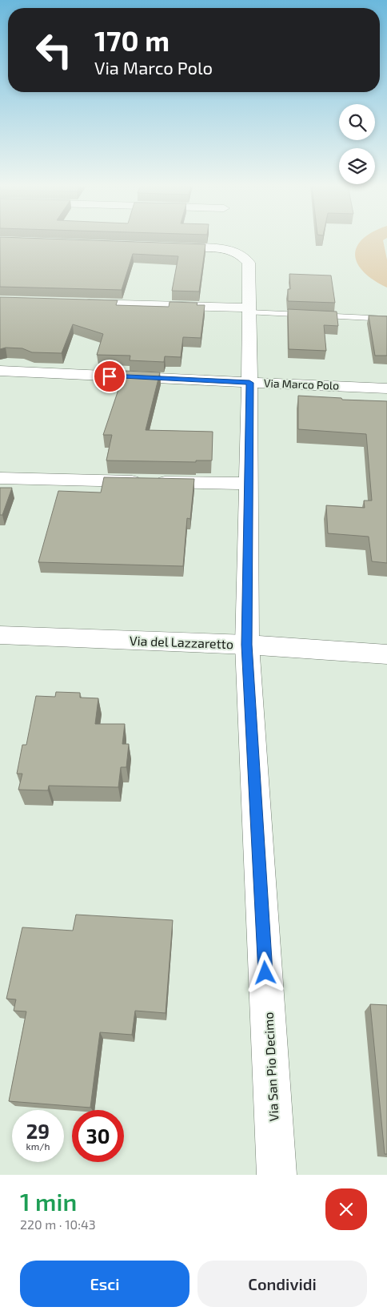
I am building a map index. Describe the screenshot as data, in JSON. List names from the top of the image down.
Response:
{
  "streets": {
    "street": ["Via Marco Polo", "Via del Lazzaretto", "Via San Pio Decimo"]
  },
  "crossings": [
    ["Via Marco Polo", "Via San Pio Decimo"],
    ["Via del Lazzaretto", "Via San Pio Decimo"]
  ],
  "page": {
    "turn": ["170 m", "Via Marco Polo"],
    "speed": "29 km/h",
    "limit": "30",
    "heading": ["1 min", "220 m · 10:43"],
    "buttons": ["Esci", "Condividi"]
  }
}
